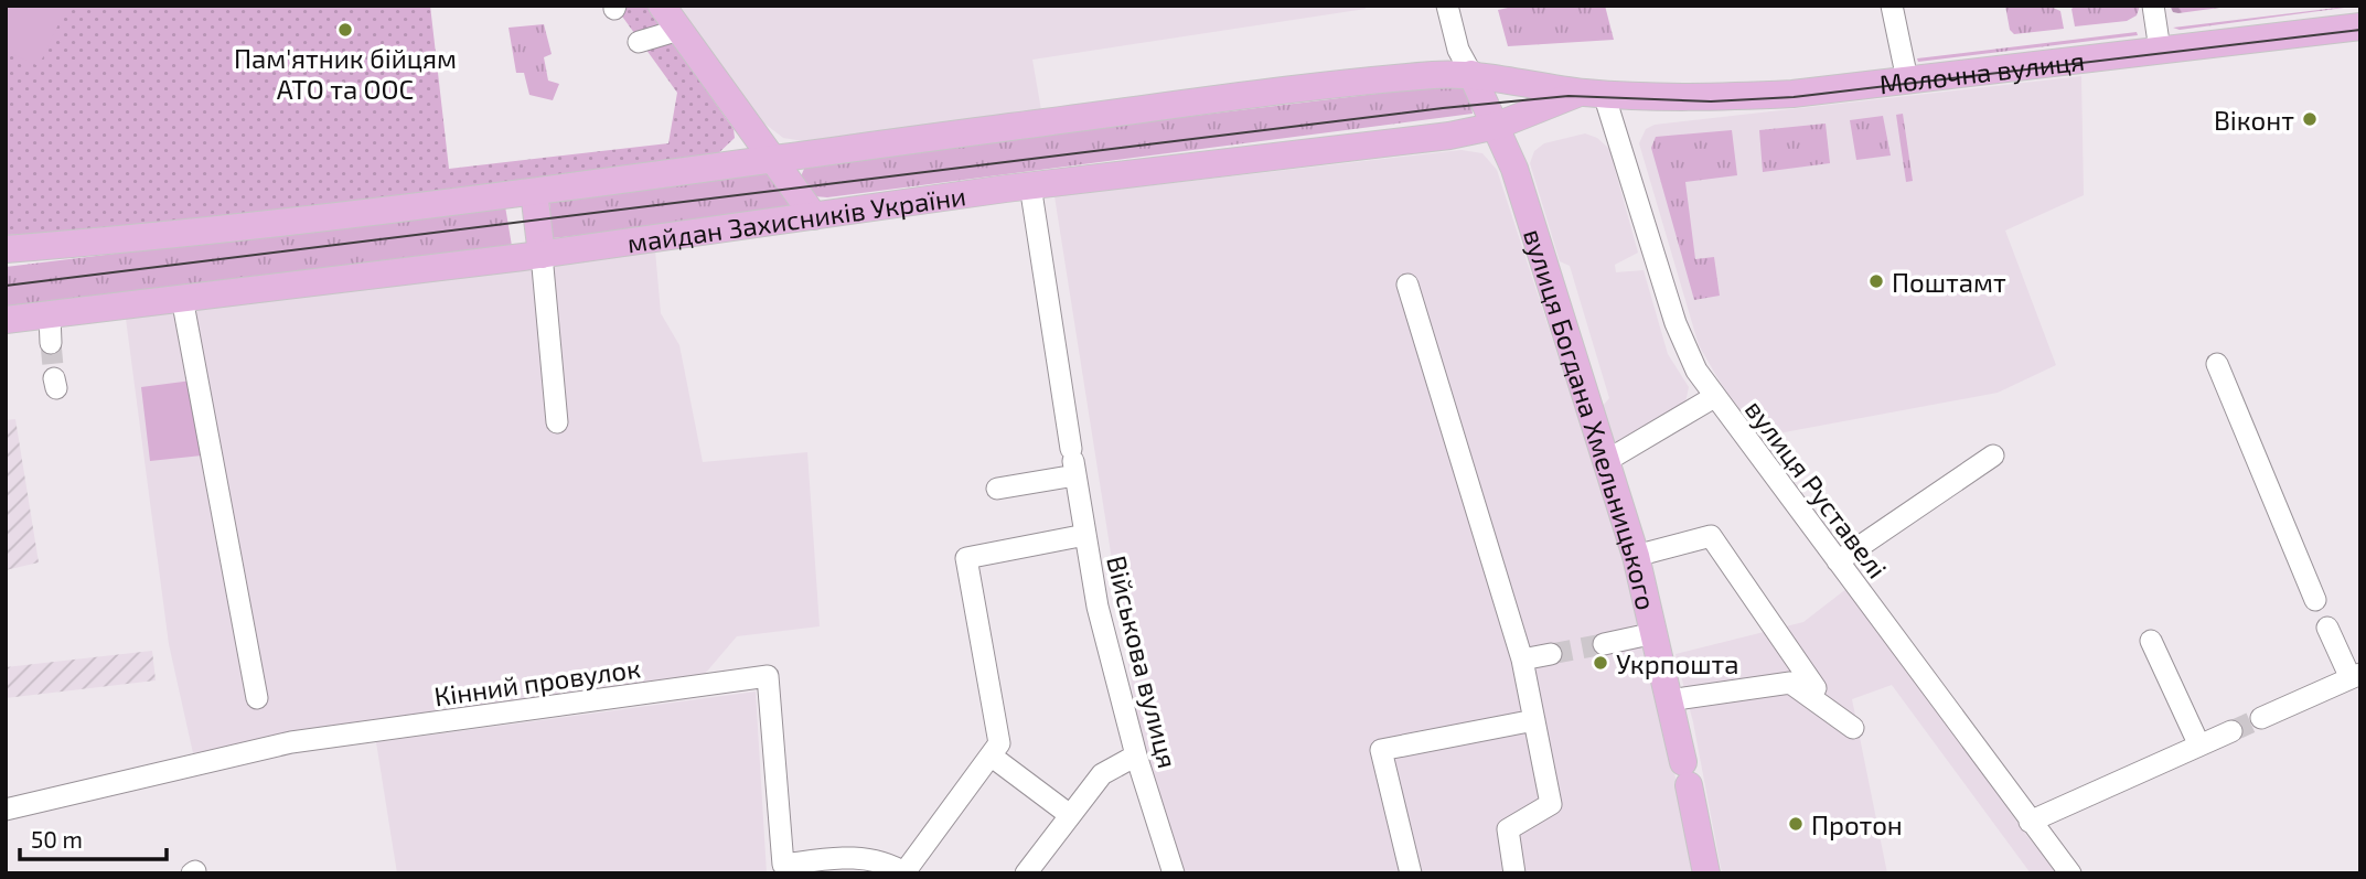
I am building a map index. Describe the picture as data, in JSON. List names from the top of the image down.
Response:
{
  "streets": {
    "main road": ["Молочна вулиця", "майдан Захисників України", "вулиця Богдана Хмельницького"],
    "street": ["вулиця Руставелі", "Військова вулиця", "Кінний провулок"]
  },
  "crossings": [
    ["Молочна вулиця", "майдан Захисників України"],
    ["Молочна вулиця", "вулиця Руставелі"],
    ["майдан Захисників України", "вулиця Богдана Хмельницького"],
    ["майдан Захисників України", "вулиця Руставелі"],
    ["майдан Захисників України", "Військова вулиця"]
  ],
  "places": [
    "Пам'ятник бійцям АТО та ООС",
    "Віконт",
    "Поштамт",
    "Укрпошта",
    "Протон"
  ],
  "scale_bar": "50 m"
}
